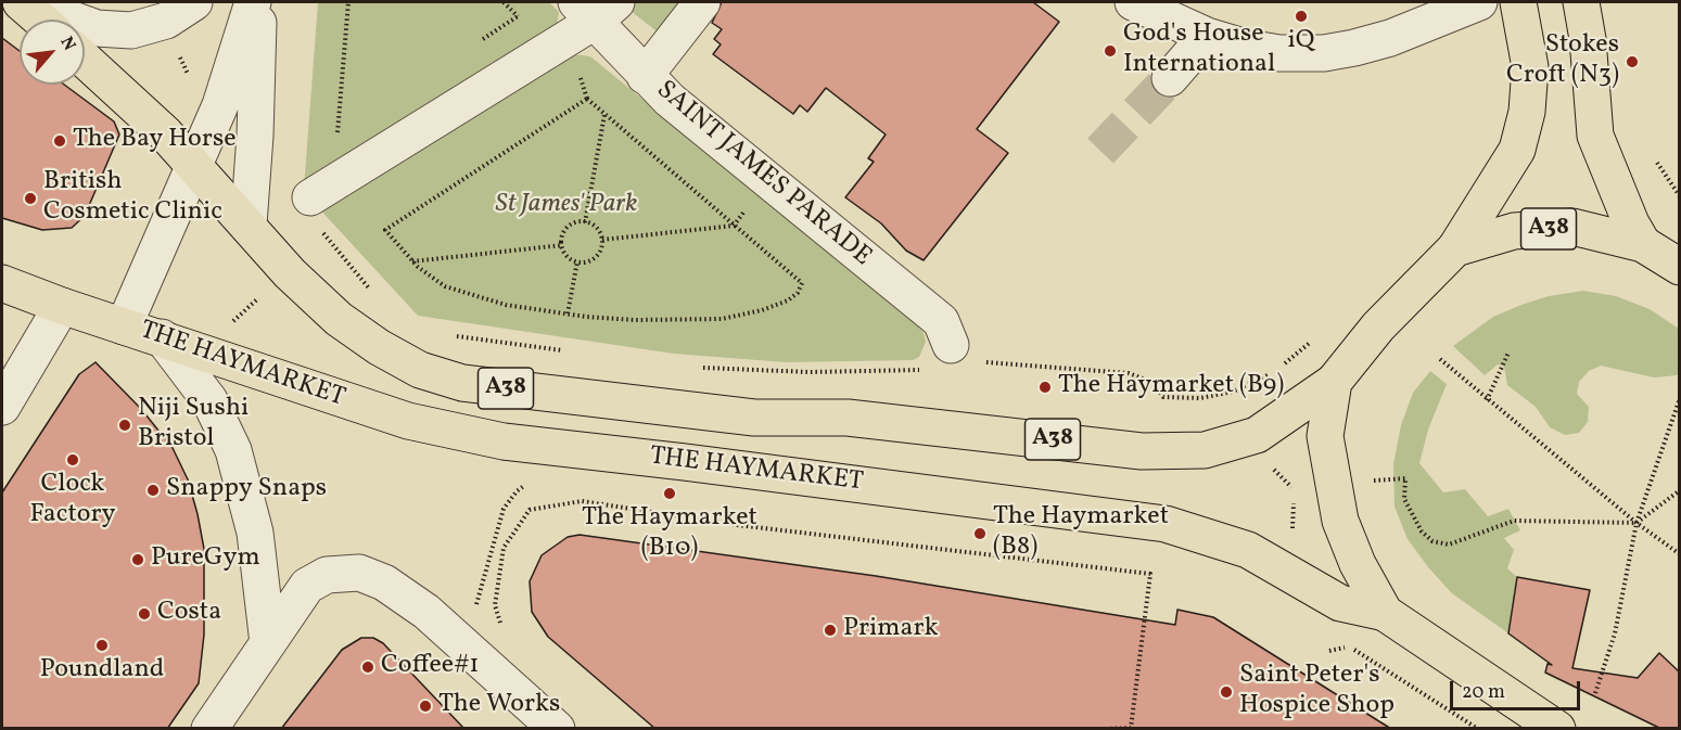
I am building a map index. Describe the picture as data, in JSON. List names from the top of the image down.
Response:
{
  "streets": {
    "main road": ["A38", "THE HAYMARKET"],
    "street": ["SAINT JAMES PARADE"]
  },
  "crossings": [
    ["A38", "THE HAYMARKET"]
  ],
  "parks": ["St James' Park"],
  "places": [
    "iQ",
    "God's House International",
    "Stokes Croft (N3)",
    "The Bay Horse",
    "British Cosmetic Clinic",
    "The Haymarket (B9)",
    "Niji Sushi Bristol",
    "Clock Factory",
    "Snappy Snaps",
    "The Haymarket (B10)",
    "The Haymarket (B8)",
    "PureGym",
    "Costa",
    "Primark",
    "Poundland",
    "Coffee#1",
    "Saint Peter's Hospice Shop",
    "The Works"
  ],
  "scale_bar": "20 m",
  "north": "top right"
}
